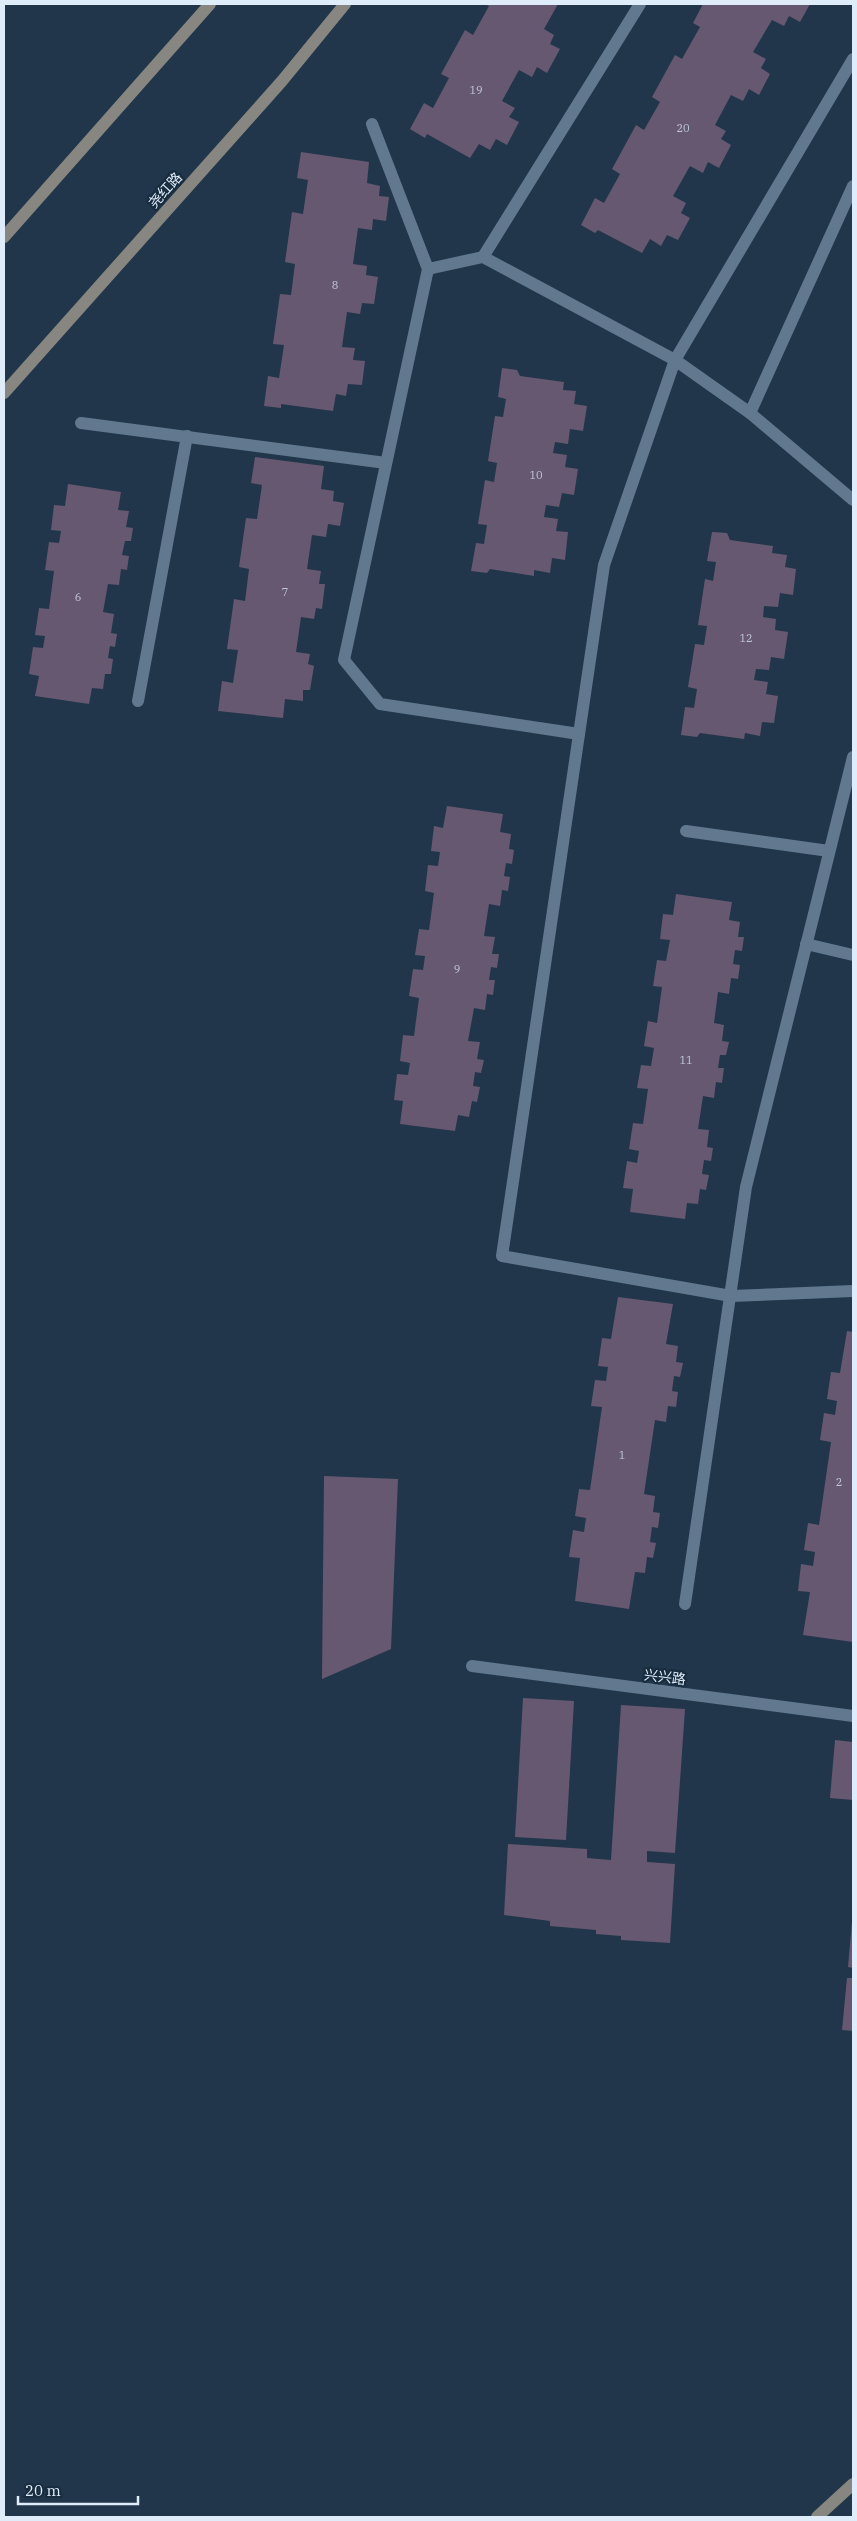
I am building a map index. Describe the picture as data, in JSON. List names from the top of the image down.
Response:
{
  "streets": {
    "main road": ["尧红路"],
    "lane": ["兴兴路"]
  },
  "house_numbers": [
    "19",
    "20",
    "8",
    "10",
    "7",
    "6",
    "12",
    "9",
    "11",
    "1",
    "2"
  ],
  "scale_bar": "20 m"
}
